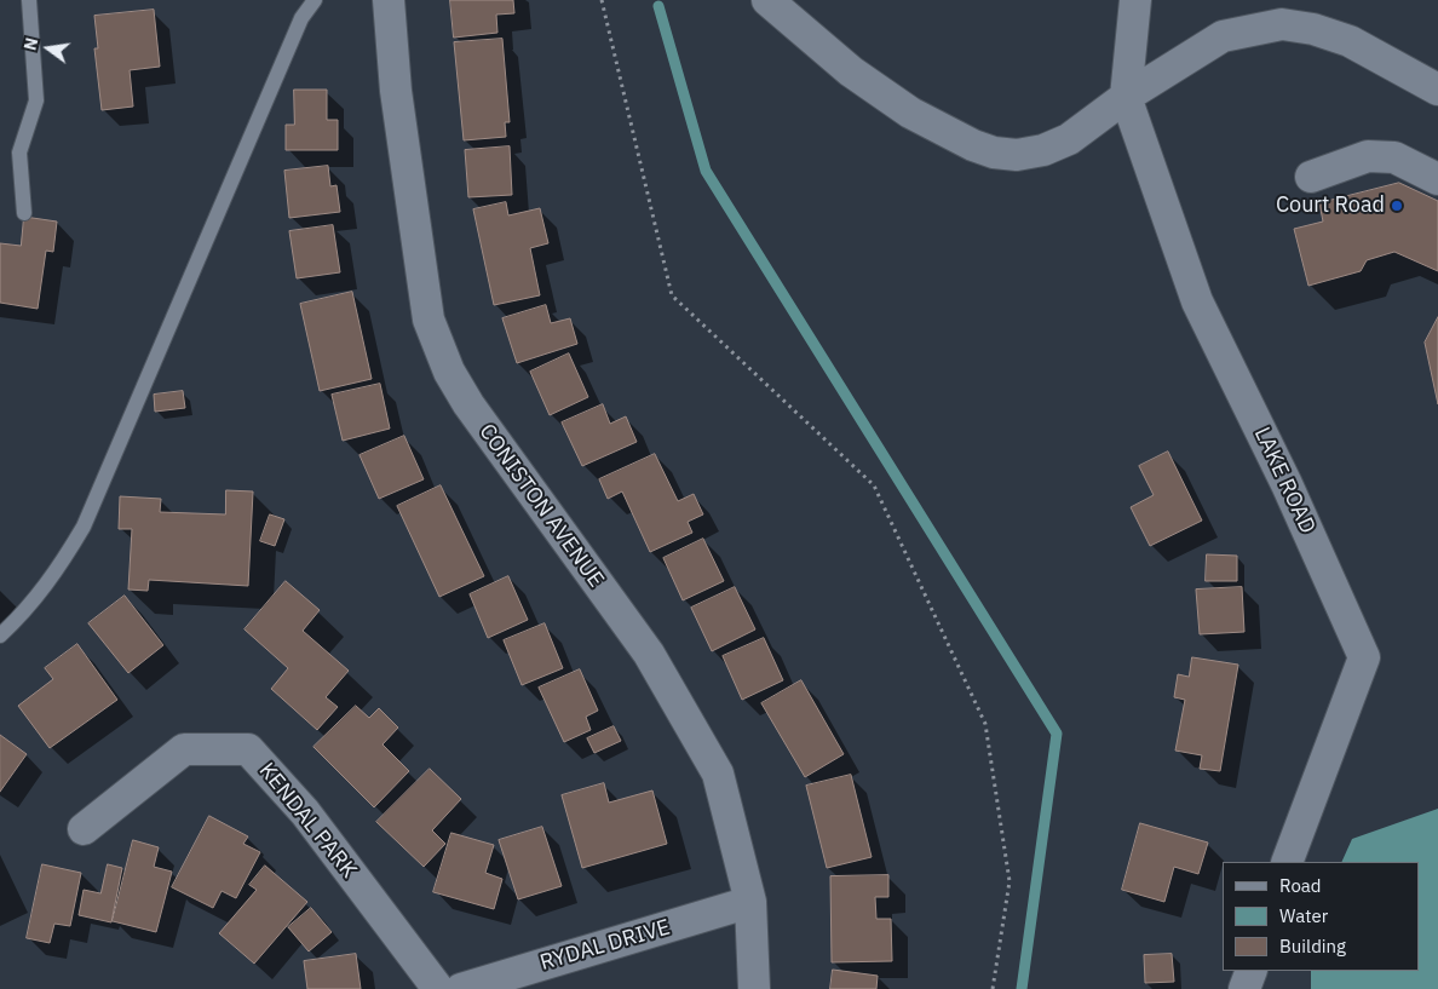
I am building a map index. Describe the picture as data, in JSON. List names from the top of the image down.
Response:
{
  "streets": {
    "street": [
      "LAKE ROAD",
      "CONISTON AVENUE",
      "KENDAL PARK",
      "RYDAL DRIVE"
    ]
  },
  "crossings": [
    ["CONISTON AVENUE", "RYDAL DRIVE"]
  ],
  "places": ["Court Road"],
  "legend": ["Road", "Water", "Building"],
  "north": "left"
}
